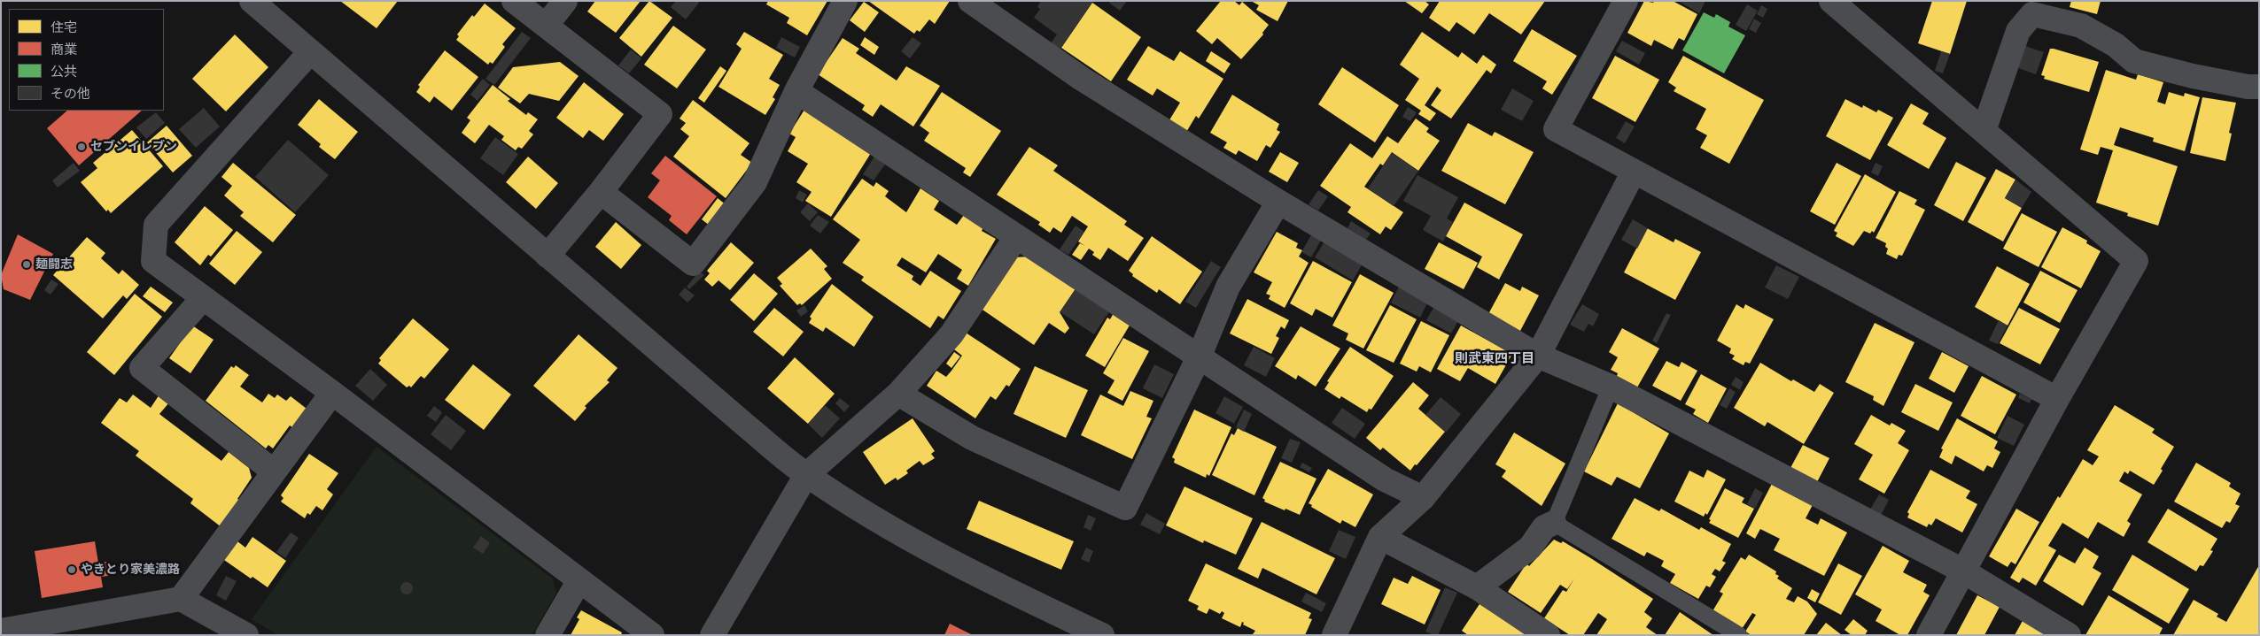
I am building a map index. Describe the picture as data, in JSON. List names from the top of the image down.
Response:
{
  "districts": ["則武東四丁目"],
  "places": ["セブンイレブン", "麺闘志", "やきとり家美濃路"],
  "legend": [
    "住宅",
    "商業",
    "公共",
    "その他"
  ]
}
